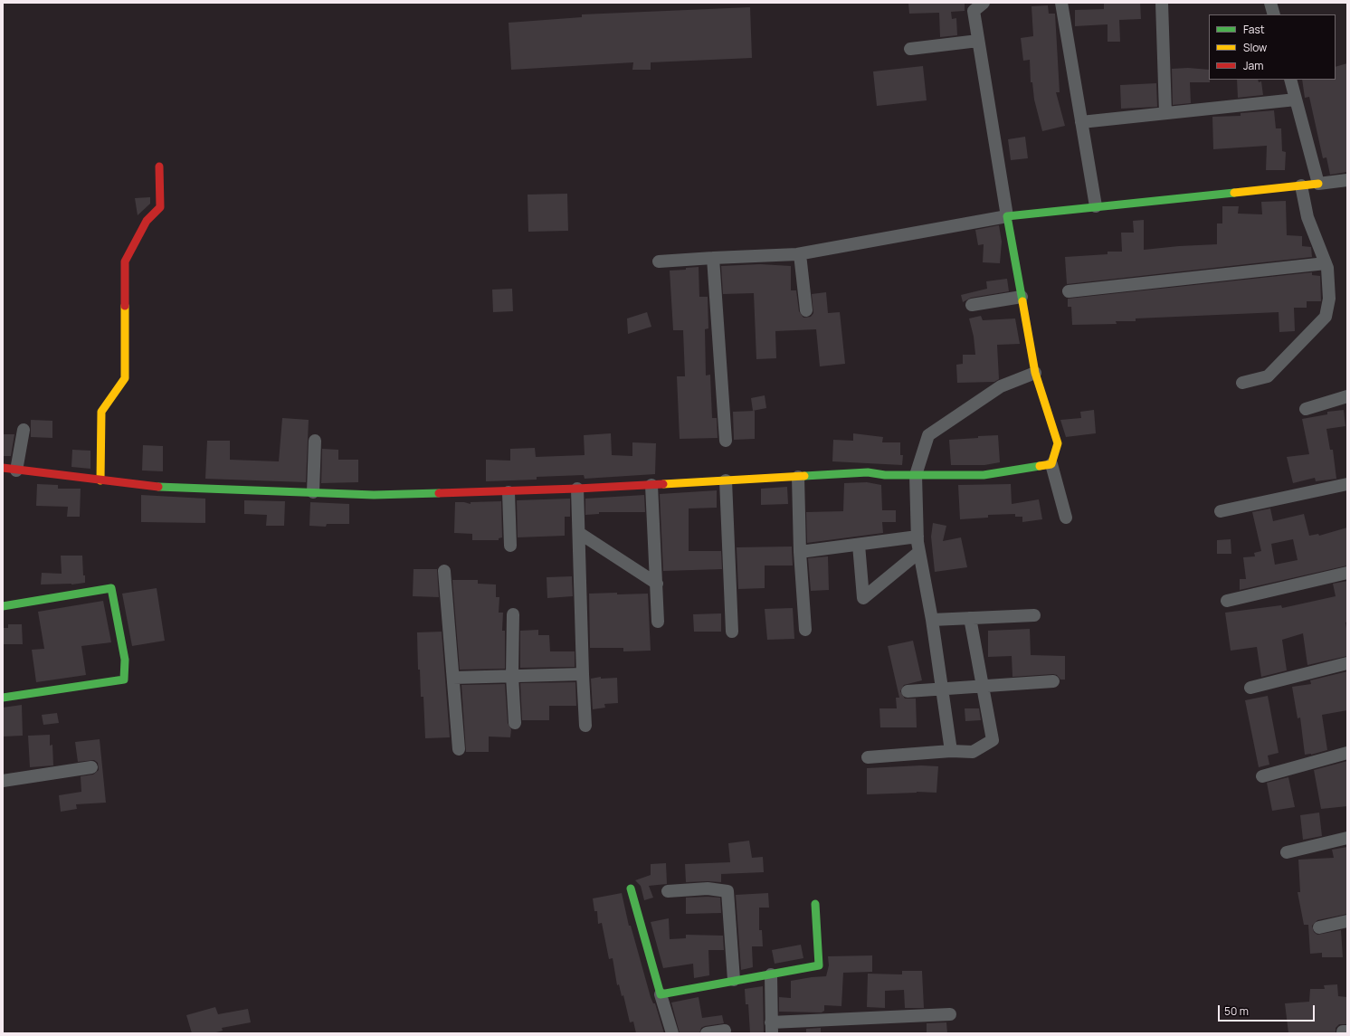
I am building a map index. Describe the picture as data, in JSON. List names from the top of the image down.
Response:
{
  "legend": ["Fast", "Slow", "Jam"],
  "scale_bar": "50 m"
}
